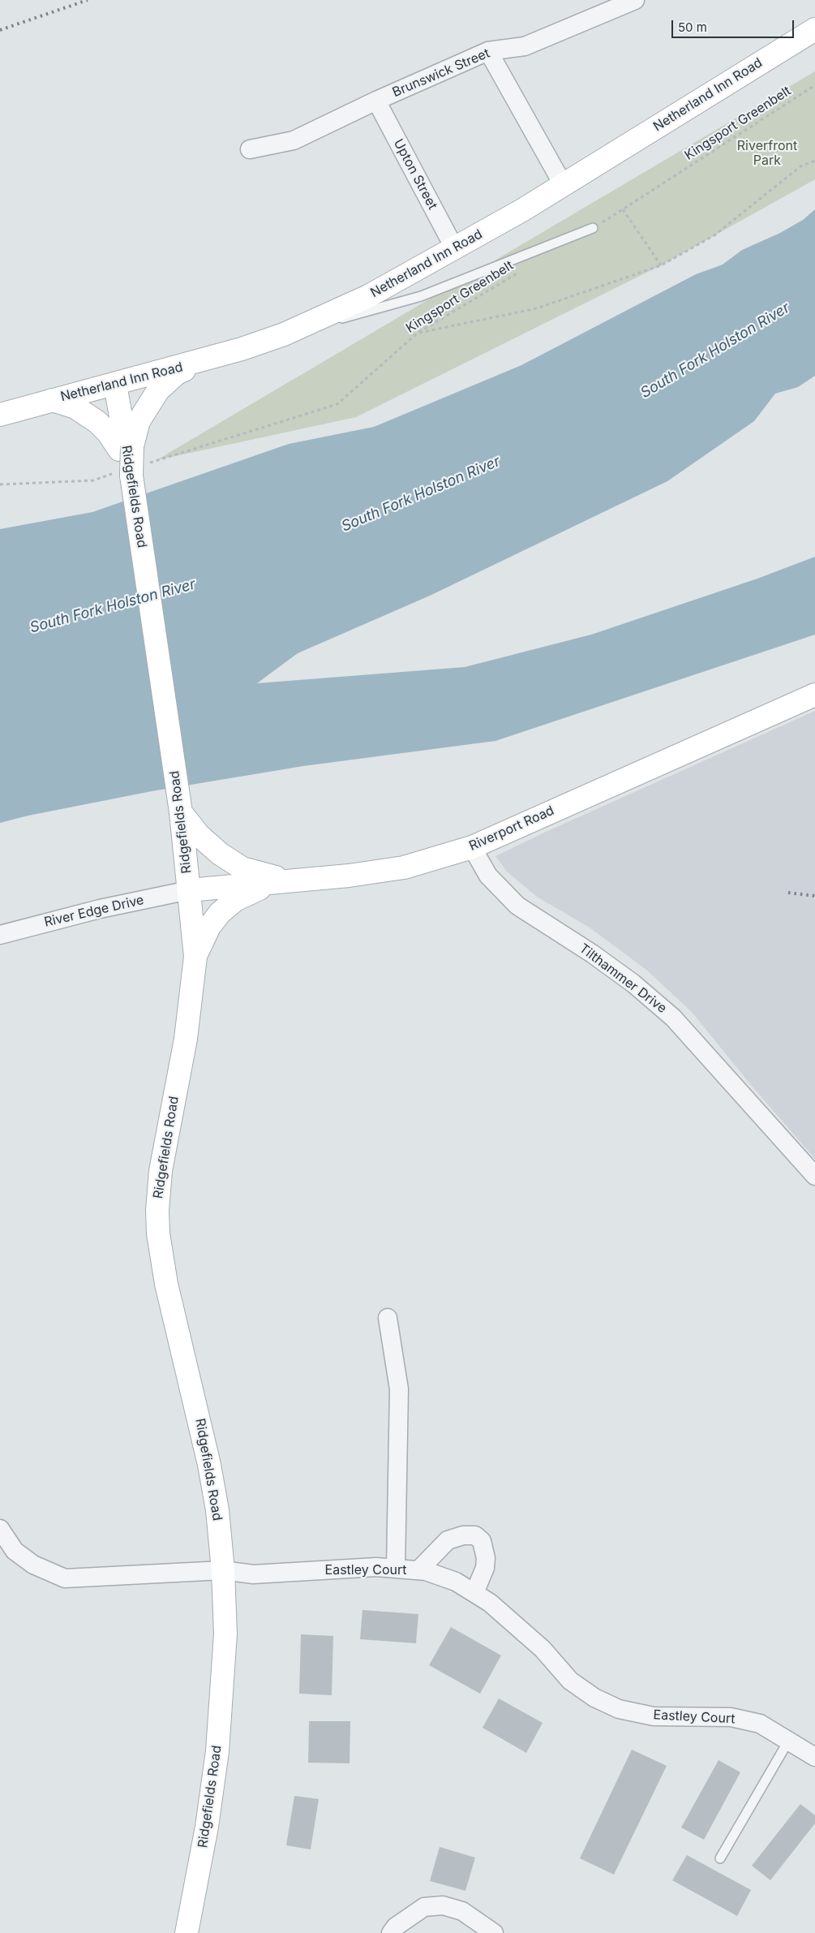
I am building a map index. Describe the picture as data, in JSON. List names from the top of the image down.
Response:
{
  "streets": {
    "main road": ["Netherland Inn Road", "Ridgefields Road", "Riverport Road"],
    "street": [
      "Brunswick Street",
      "Upton Street",
      "River Edge Drive",
      "Tilthammer Drive",
      "Eastley Court"
    ],
    "path": ["Kingsport Greenbelt"]
  },
  "crossings": [
    ["Brunswick Street", "Upton Street"],
    ["Netherland Inn Road", "Upton Street"],
    ["Netherland Inn Road", "Ridgefields Road"],
    ["Kingsport Greenbelt", "Ridgefields Road"],
    ["Ridgefields Road", "Riverport Road"],
    ["Ridgefields Road", "River Edge Drive"],
    ["Ridgefields Road", "Eastley Court"],
    ["Riverport Road", "River Edge Drive"],
    ["Riverport Road", "Tilthammer Drive"]
  ],
  "water": ["South Fork Holston River"],
  "parks": ["Riverfront Park"],
  "scale_bar": "50 m"
}
